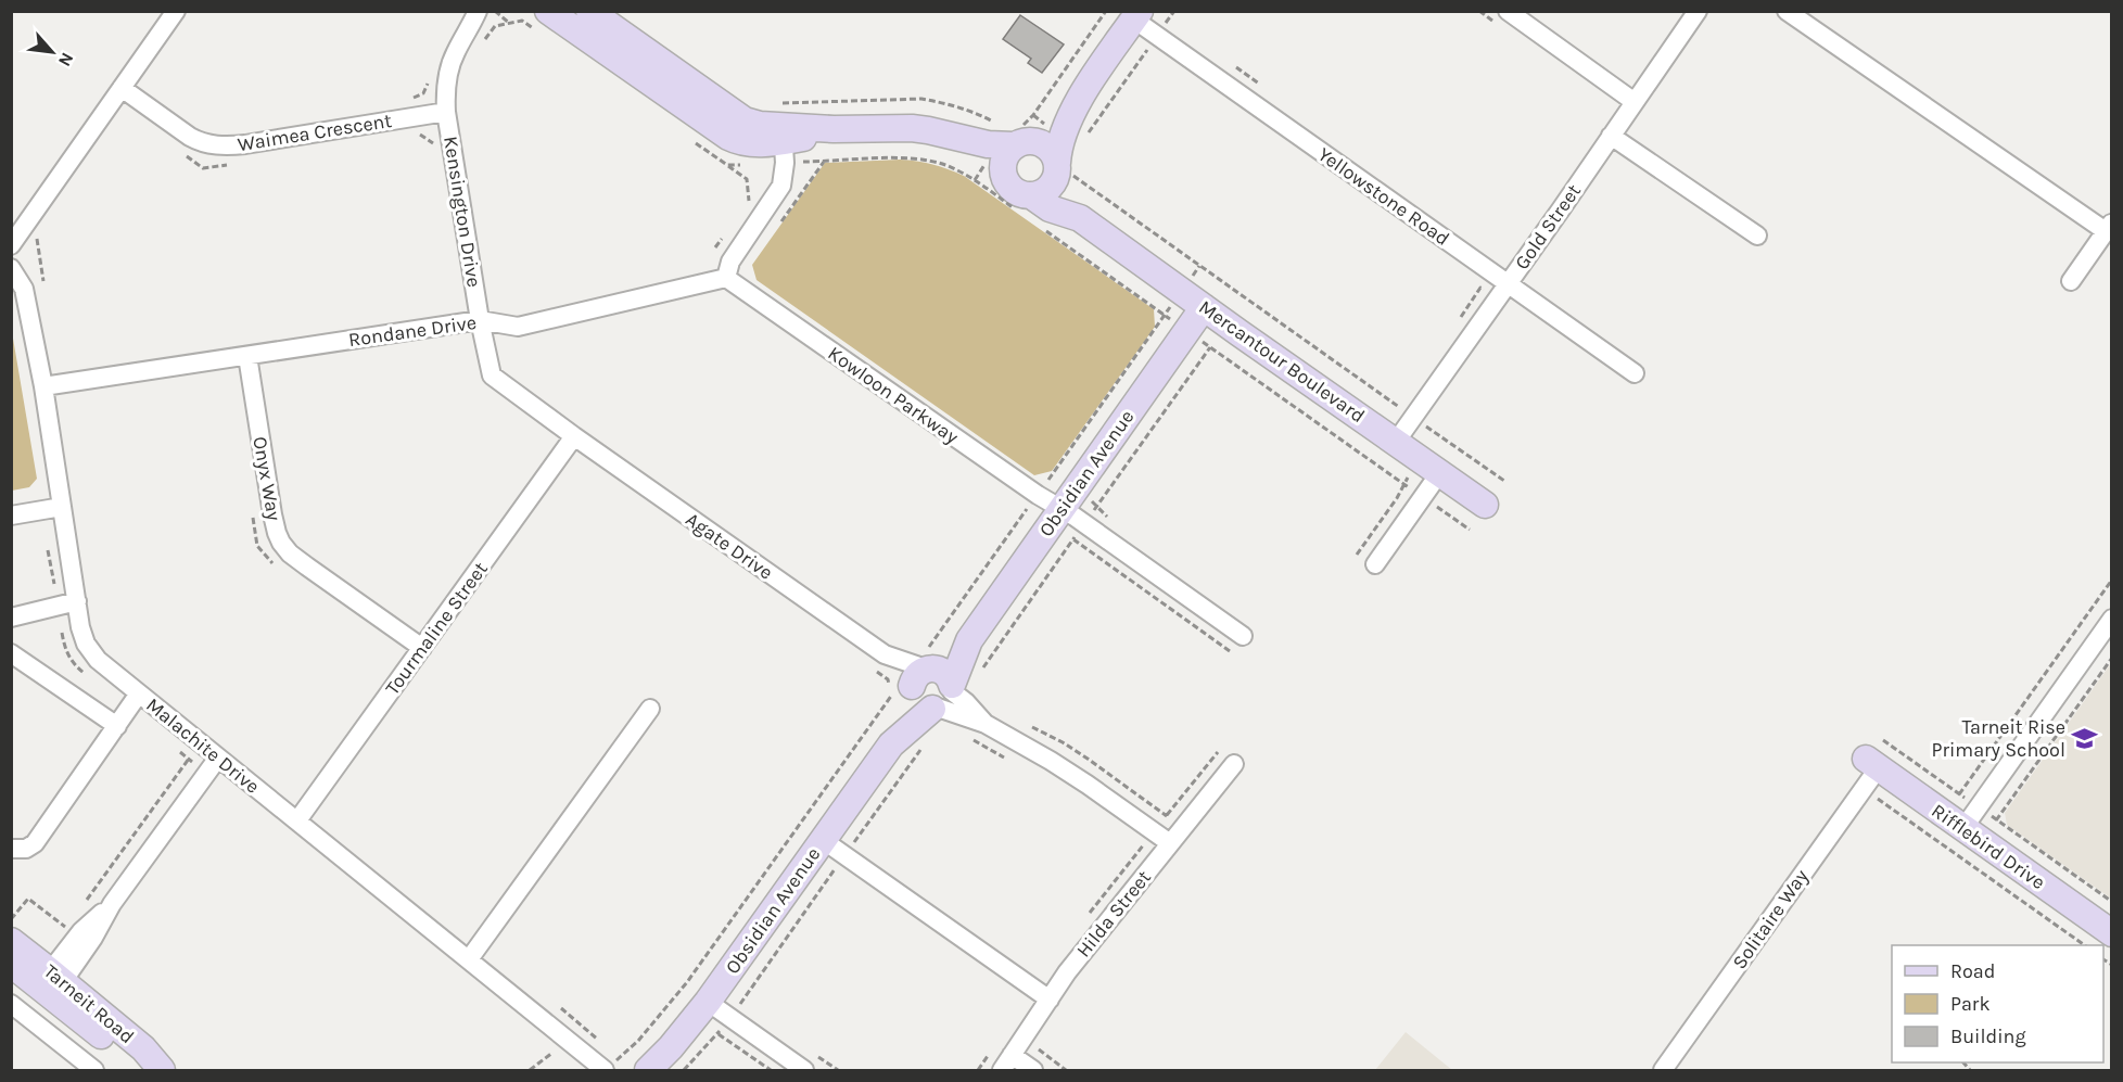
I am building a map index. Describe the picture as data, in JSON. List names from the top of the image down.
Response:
{
  "streets": {
    "street": [
      "Waimea Crescent",
      "Yellowstone Road",
      "Kensington Drive",
      "Gold Street",
      "Rondane Drive",
      "Mercantour Boulevard",
      "Kowloon Parkway",
      "Obsidian Avenue",
      "Onyx Way",
      "Agate Drive",
      "Tourmaline Street",
      "Malachite Drive",
      "Rifflebird Drive",
      "Hilda Street",
      "Solitaire Way",
      "Tarneit Road"
    ]
  },
  "crossings": [
    ["Waimea Crescent", "Kensington Drive"],
    ["Yellowstone Road", "Gold Street"],
    ["Kensington Drive", "Rondane Drive"],
    ["Kensington Drive", "Agate Drive"],
    ["Kensington Drive", "Tourmaline Street"],
    ["Gold Street", "Mercantour Boulevard"],
    ["Rondane Drive", "Kowloon Parkway"],
    ["Rondane Drive", "Onyx Way"],
    ["Rondane Drive", "Malachite Drive"],
    ["Mercantour Boulevard", "Obsidian Avenue"],
    ["Kowloon Parkway", "Obsidian Avenue"],
    ["Obsidian Avenue", "Agate Drive"],
    ["Onyx Way", "Tourmaline Street"],
    ["Agate Drive", "Tourmaline Street"],
    ["Tourmaline Street", "Malachite Drive"],
    ["Rifflebird Drive", "Solitaire Way"]
  ],
  "places": {
    "school or university": ["Tarneit Rise Primary School"]
  },
  "legend": ["Road", "Park", "Building"],
  "north": "bottom right"
}
